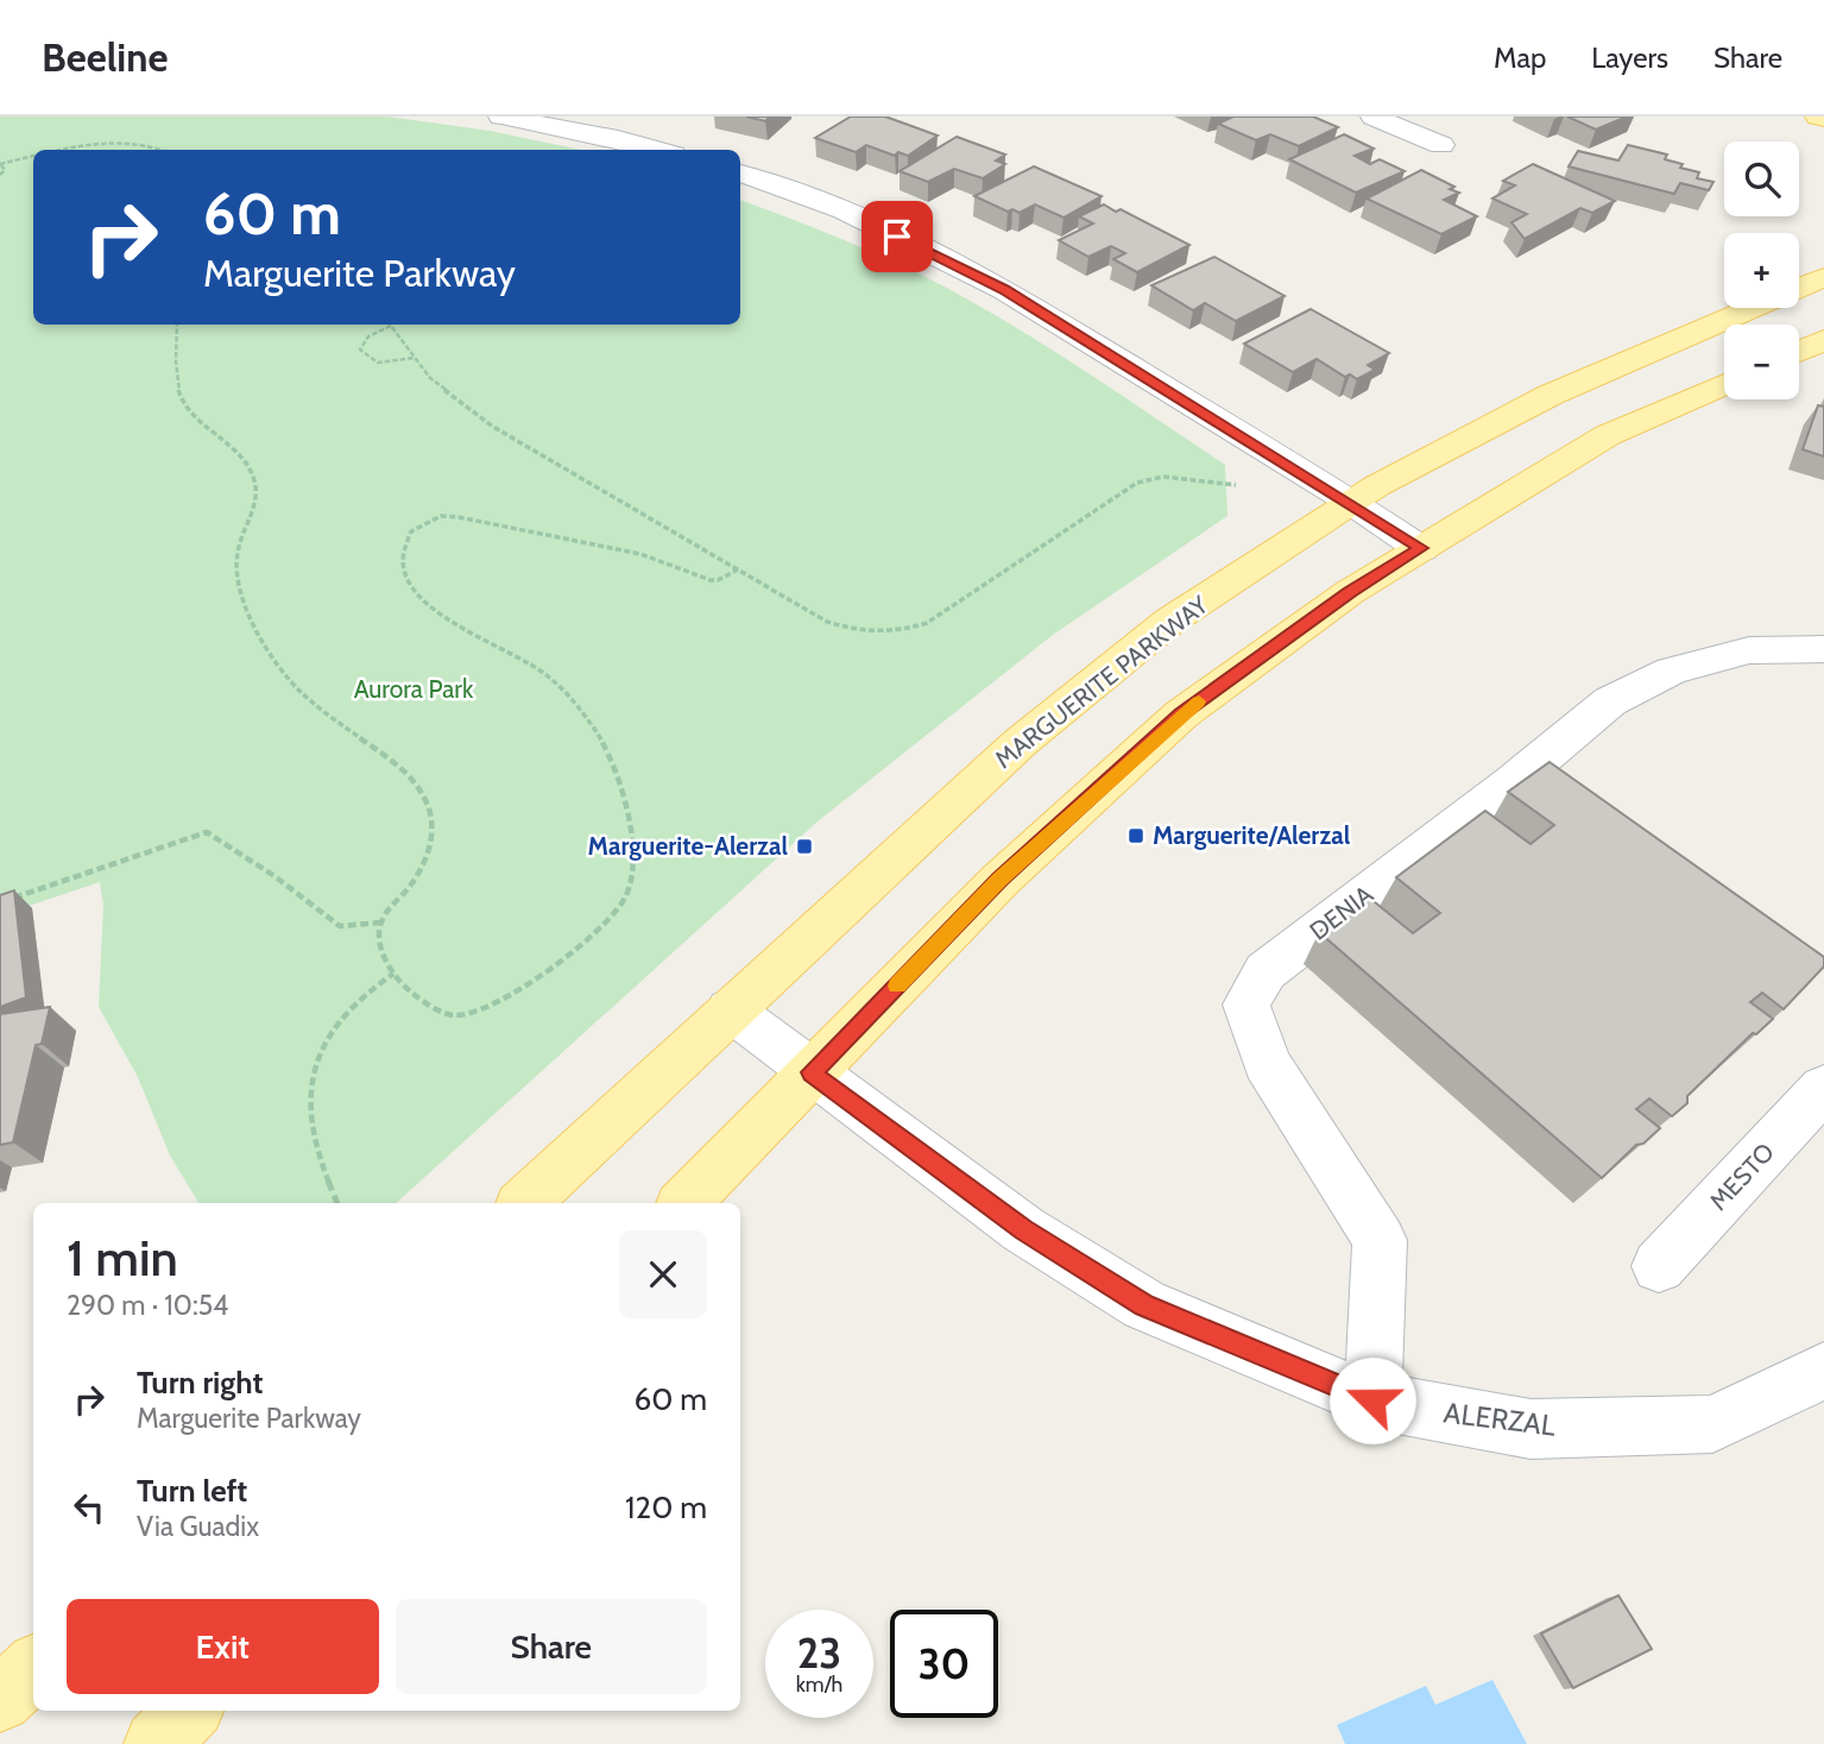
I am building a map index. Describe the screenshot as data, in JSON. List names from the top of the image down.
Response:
{
  "streets": {
    "main road": ["MARGUERITE PARKWAY"],
    "street": ["DENIA", "MESTO", "ALERZAL"]
  },
  "crossings": [
    ["MARGUERITE PARKWAY", "ALERZAL"],
    ["DENIA", "ALERZAL"]
  ],
  "parks": ["Aurora Park"],
  "places": {
    "transit": ["Marguerite/Alerzal", "Marguerite-Alerzal"]
  },
  "page": {
    "header": "Beeline",
    "nav": ["Map", "Layers", "Share"],
    "map_buttons": ["+", "−"],
    "turn": ["60 m", "Marguerite Parkway"],
    "heading": ["1 min", "290 m · 10:54"],
    "list": [
      {
        "name": "Turn right",
        "note": "Marguerite Parkway",
        "value": "60 m"
      },
      {
        "name": "Turn left",
        "note": "Via Guadix",
        "value": "120 m"
      }
    ],
    "buttons": ["Exit", "Share"],
    "speed": "23 km/h",
    "limit": "30"
  }
}
